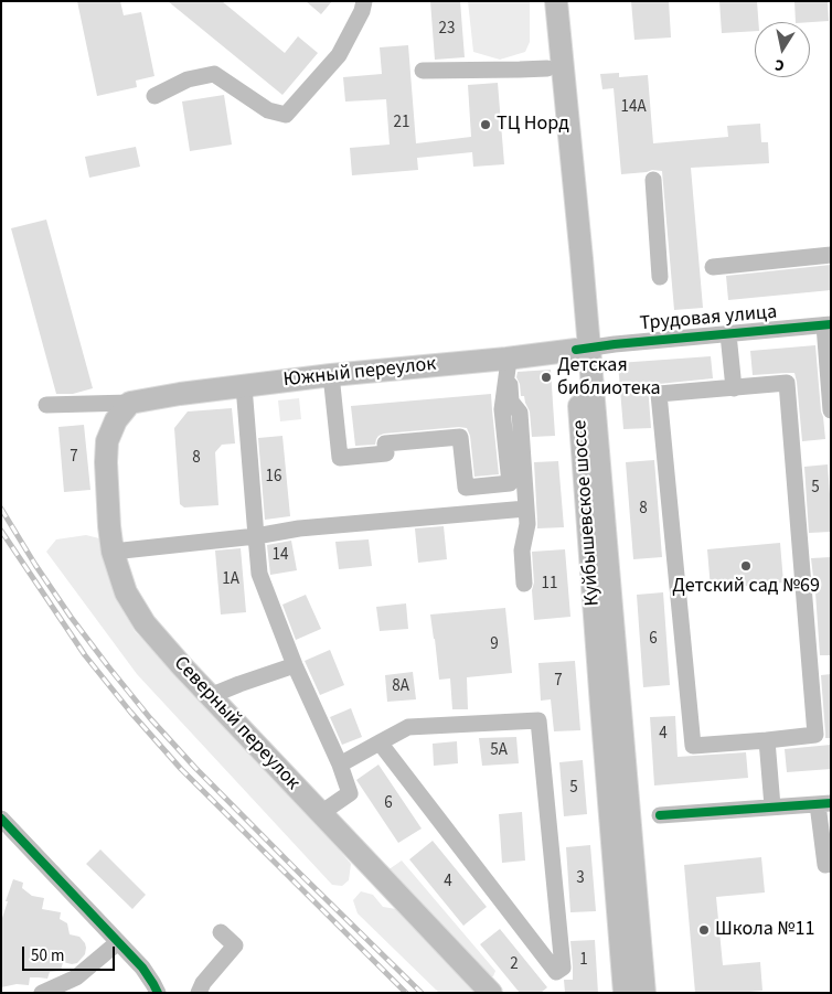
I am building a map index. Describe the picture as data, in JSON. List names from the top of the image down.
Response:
{
  "streets": {
    "main road": ["Южный переулок", "Куйбышевское шоссе", "Северный переулок"],
    "street": ["Трудовая улица"]
  },
  "crossings": [
    ["Трудовая улица", "Южный переулок"],
    ["Трудовая улица", "Куйбышевское шоссе"],
    ["Южный переулок", "Куйбышевское шоссе"],
    ["Южный переулок", "Северный переулок"]
  ],
  "places": [
    "ТЦ Норд",
    "Детская библиотека",
    "Детский сад №69",
    "Школа №11"
  ],
  "house_numbers": [
    "23",
    "14А",
    "21",
    "7",
    "8",
    "16",
    "5",
    "8",
    "14",
    "1А",
    "11",
    "6",
    "9",
    "7",
    "8А",
    "4",
    "5А",
    "5",
    "6",
    "3",
    "4",
    "1",
    "2"
  ],
  "scale_bar": "50 m",
  "north": "bottom"
}
